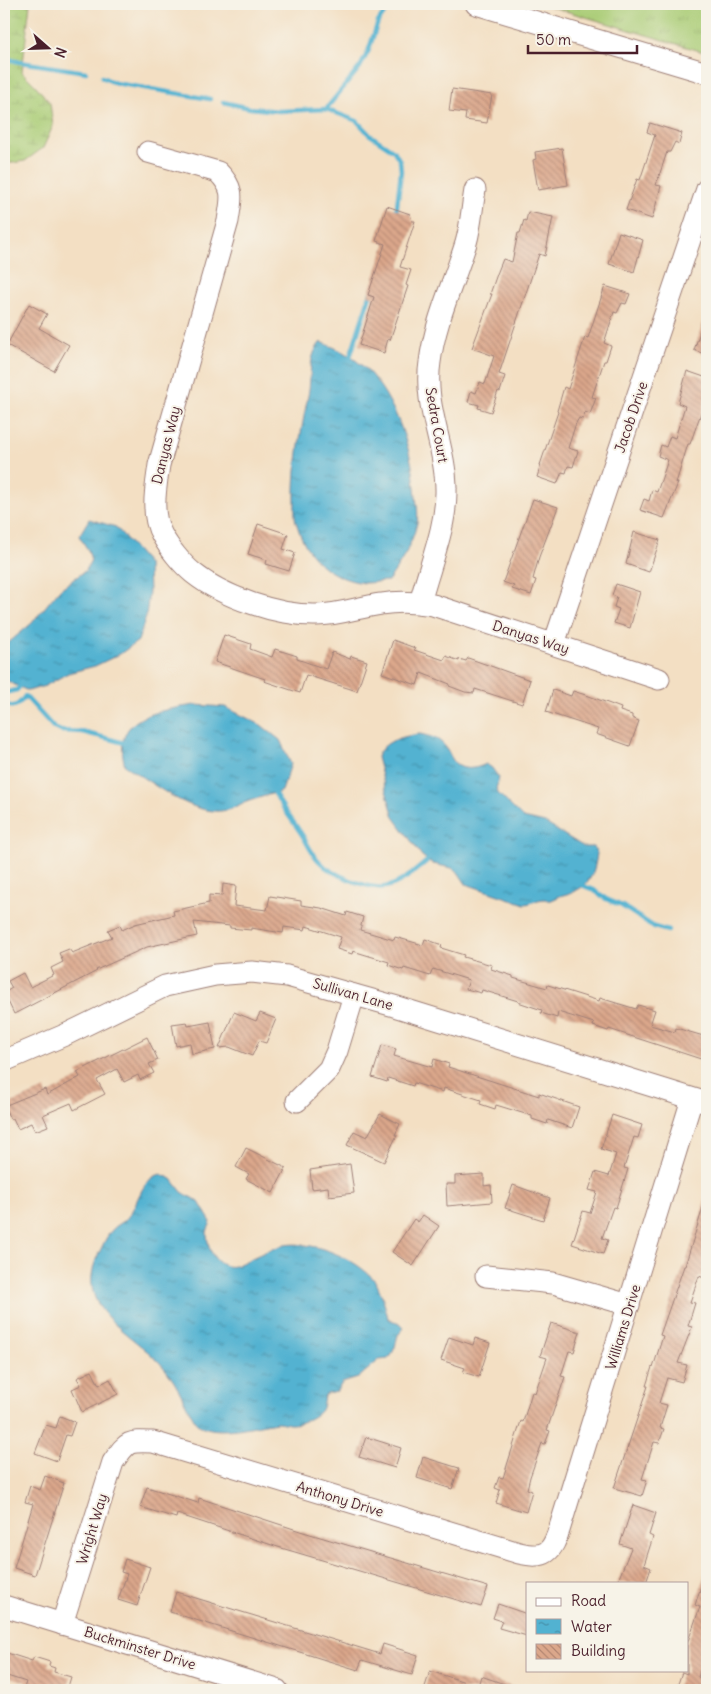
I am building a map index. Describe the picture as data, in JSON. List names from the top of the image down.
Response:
{
  "streets": {
    "street": [
      "Jacob Drive",
      "Sedra Court",
      "Danyas Way",
      "Sullivan Lane",
      "Williams Drive",
      "Anthony Drive",
      "Wright Way",
      "Buckminster Drive"
    ]
  },
  "crossings": [
    ["Jacob Drive", "Danyas Way"],
    ["Sedra Court", "Danyas Way"],
    ["Sullivan Lane", "Williams Drive"],
    ["Williams Drive", "Anthony Drive"],
    ["Anthony Drive", "Wright Way"],
    ["Wright Way", "Buckminster Drive"]
  ],
  "legend": ["Road", "Water", "Building"],
  "scale_bar": "50 m",
  "north": "right"
}
